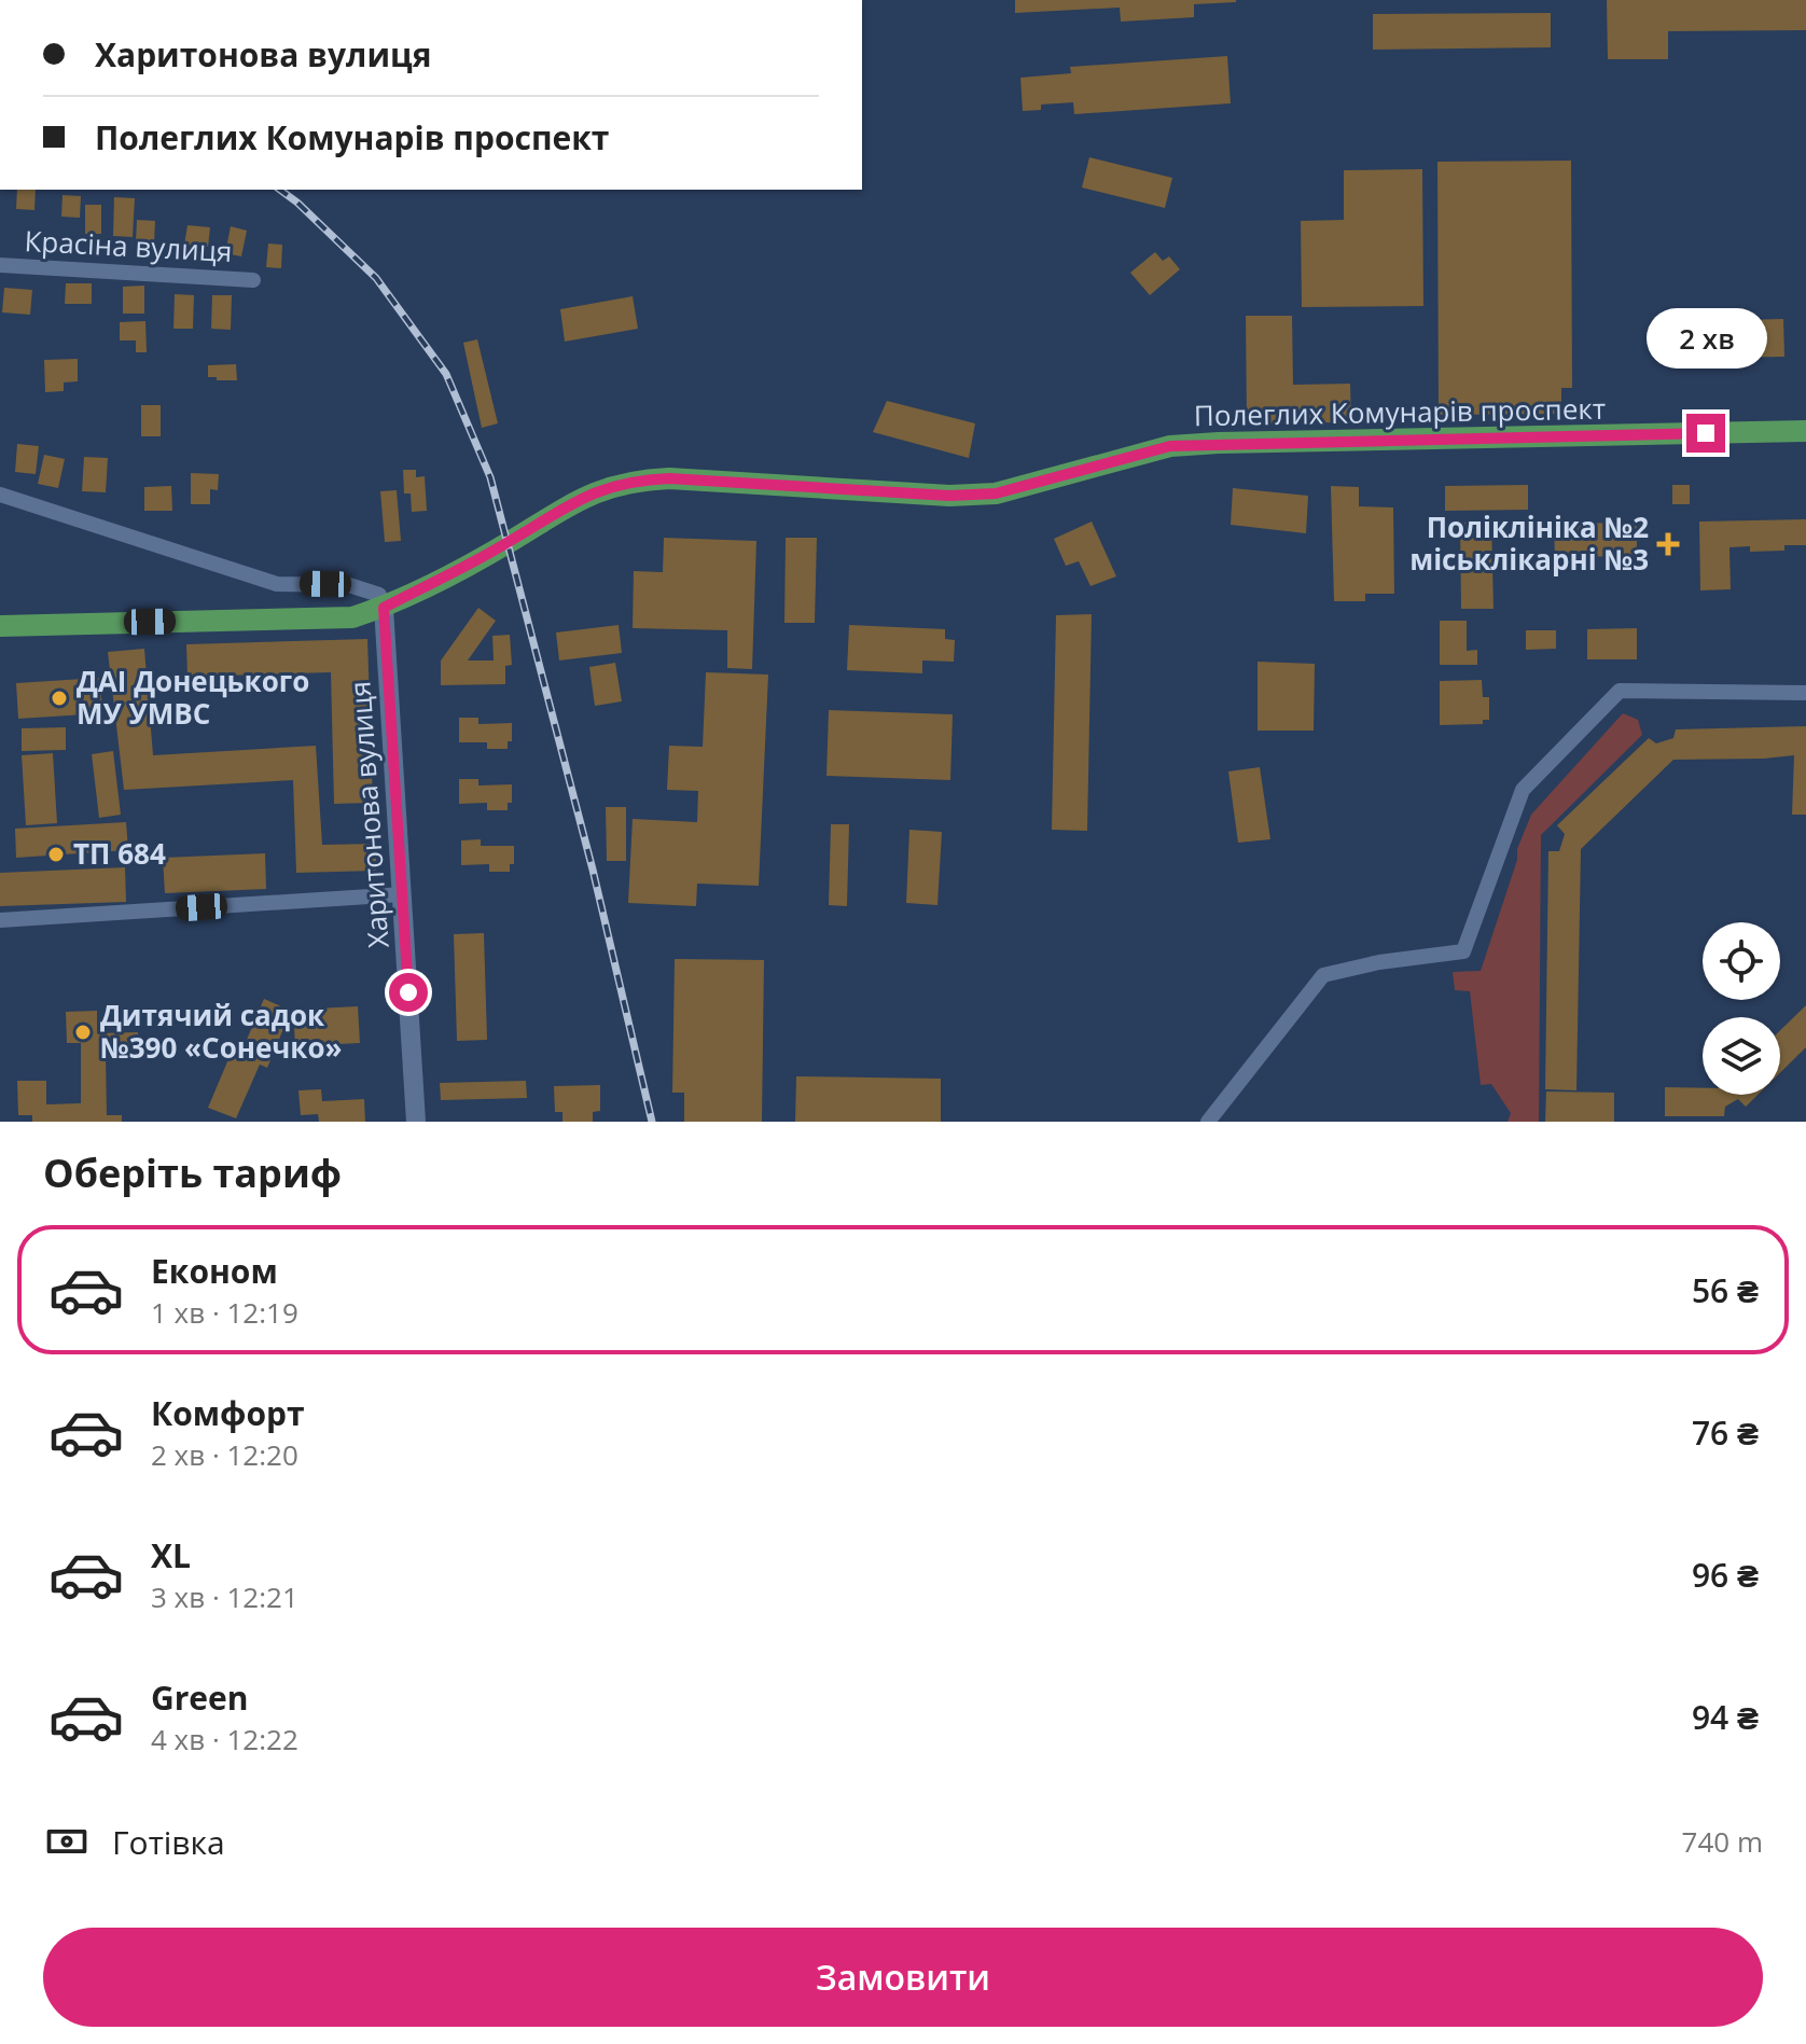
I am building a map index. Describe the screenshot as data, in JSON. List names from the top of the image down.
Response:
{
  "streets": {
    "main road": ["Полеглих Комунарів проспект"],
    "street": ["Красіна вулиця", "Харитонова вулиця"]
  },
  "crossings": [
    ["Полеглих Комунарів проспект", "Харитонова вулиця"]
  ],
  "places": {
    "health": ["Поліклініка №2 міськлікарні №3"],
    "other": ["ДАІ Донецького МУ УМВС", "ТП 684", "Дитячий садок №390 «Сонечко»"]
  },
  "page": {
    "banner": ["Харитонова вулиця", "Полеглих Комунарів проспект"],
    "bubble": "2 хв",
    "heading": "Оберіть тариф",
    "list": [
      {
        "name": "Економ",
        "note": "1 хв · 12:19",
        "value": "56 ₴"
      },
      {
        "name": "Комфорт",
        "note": "2 хв · 12:20",
        "value": "76 ₴"
      },
      {
        "name": "XL",
        "note": "3 хв · 12:21",
        "value": "96 ₴"
      },
      {
        "name": "Green",
        "note": "4 хв · 12:22",
        "value": "94 ₴"
      }
    ],
    "pay": ["Готівка", "740 m"],
    "buttons": "Замовити"
  }
}
